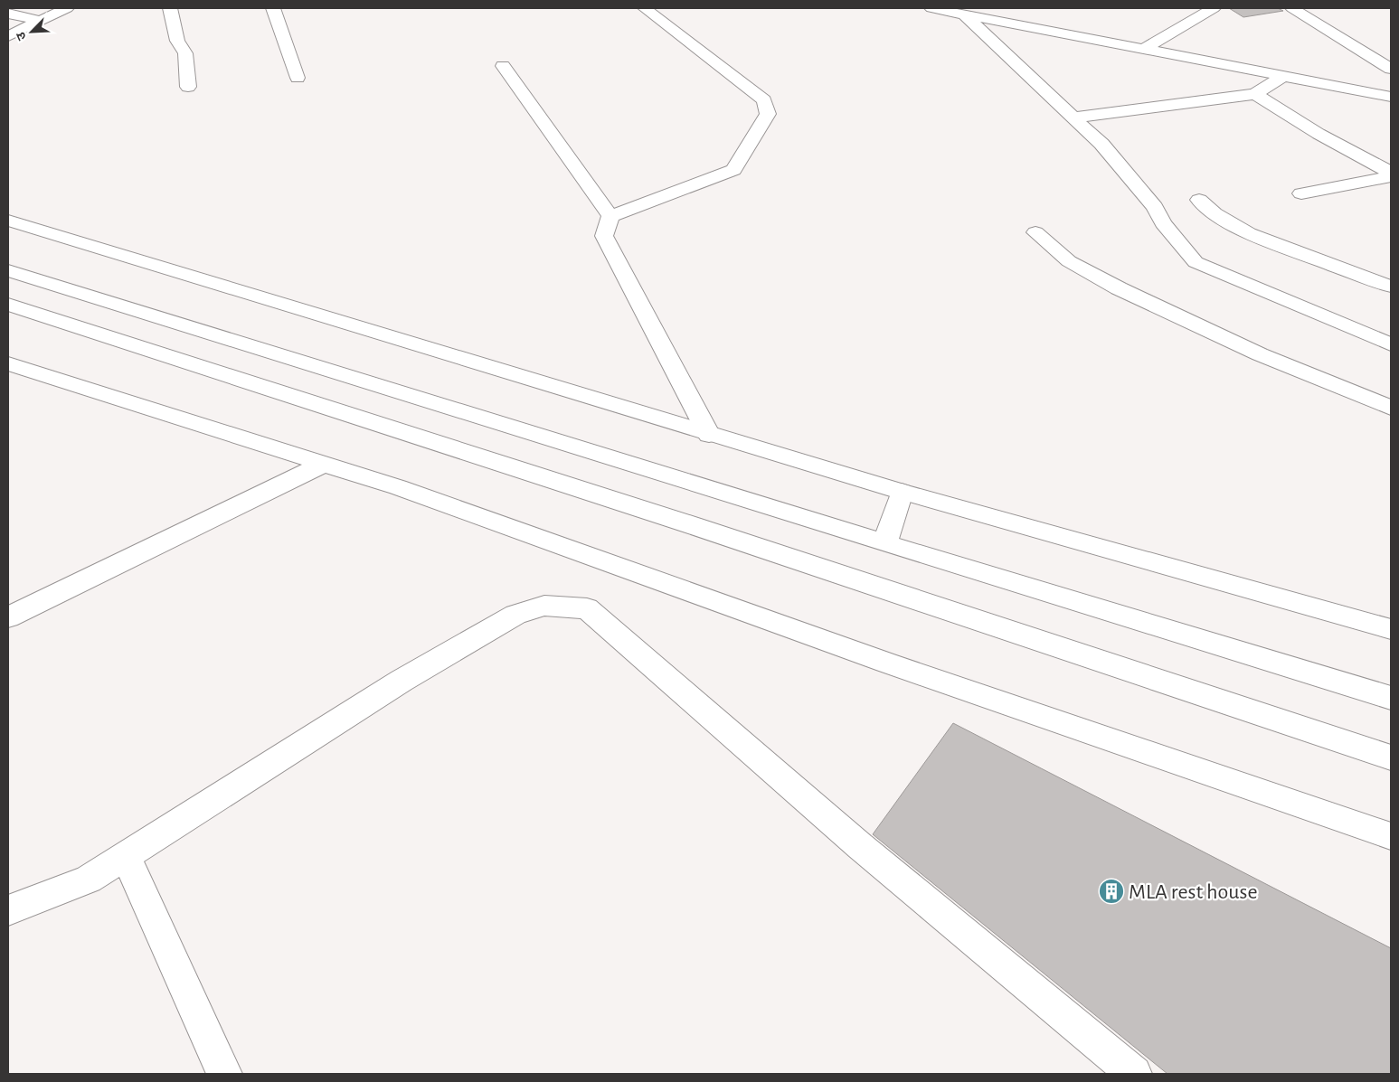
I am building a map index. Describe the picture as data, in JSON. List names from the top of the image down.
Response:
{
  "places": {
    "building": ["MLA rest house"]
  },
  "north": "bottom left"
}
